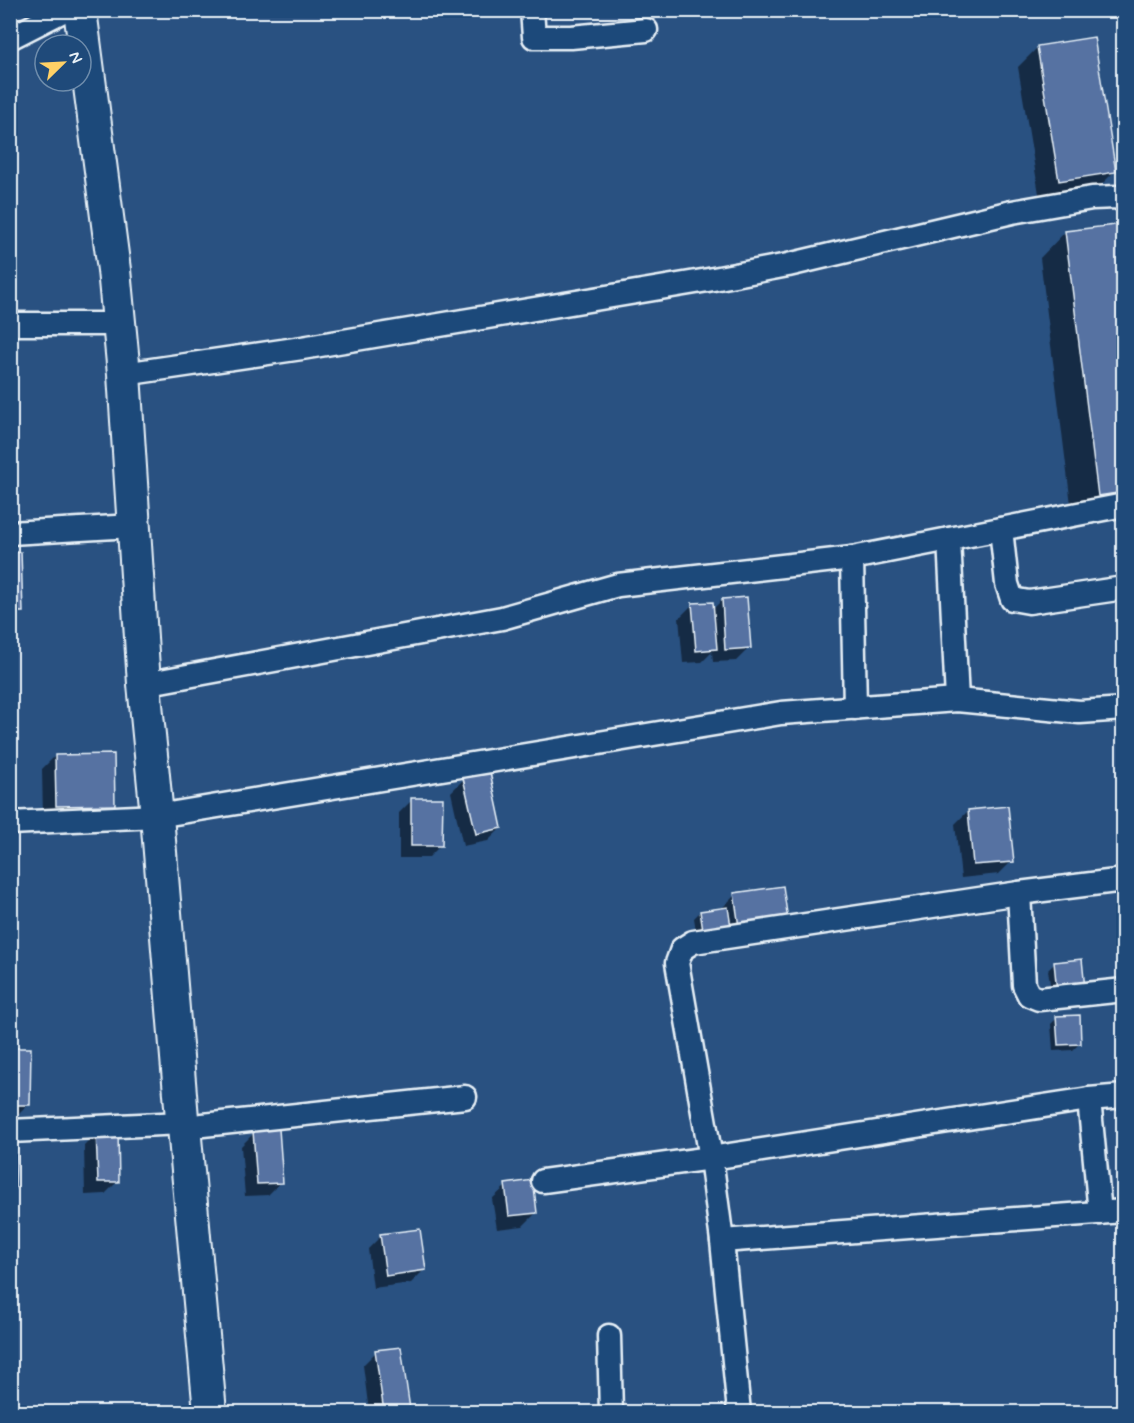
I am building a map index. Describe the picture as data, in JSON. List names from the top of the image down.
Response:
{
  "north": "top right"
}
